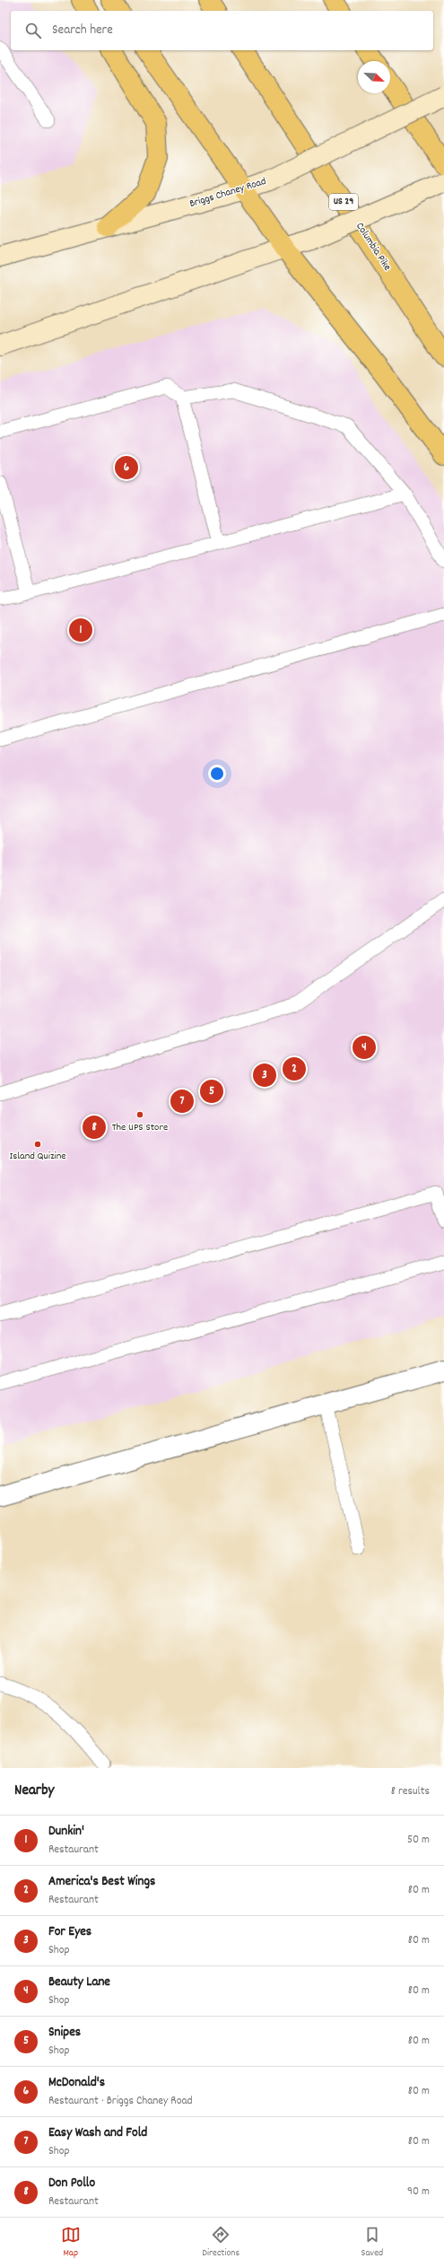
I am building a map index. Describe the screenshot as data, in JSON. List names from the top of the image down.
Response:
{
  "streets": {
    "highway": ["US 29", "Columbia Pike"],
    "main road": ["Briggs Chaney Road"]
  },
  "places": ["The UPS Store", "Island Quizine"],
  "north": "bottom right",
  "page": {
    "search": "Search here",
    "pins": [
      "6",
      "1",
      "4",
      "2",
      "3",
      "5",
      "7",
      "8"
    ],
    "heading": ["Nearby", "8 results"],
    "list": [
      {
        "mark": "1",
        "name": "Dunkin'",
        "note": "Restaurant",
        "value": "50 m"
      },
      {
        "mark": "2",
        "name": "America's Best Wings",
        "note": "Restaurant",
        "value": "80 m"
      },
      {
        "mark": "3",
        "name": "For Eyes",
        "note": "Shop",
        "value": "80 m"
      },
      {
        "mark": "4",
        "name": "Beauty Lane",
        "note": "Shop",
        "value": "80 m"
      },
      {
        "mark": "5",
        "name": "Snipes",
        "note": "Shop",
        "value": "80 m"
      },
      {
        "mark": "6",
        "name": "McDonald's",
        "note": "Restaurant · Briggs Chaney Road",
        "value": "80 m"
      },
      {
        "mark": "7",
        "name": "Easy Wash and Fold",
        "note": "Shop",
        "value": "80 m"
      },
      {
        "mark": "8",
        "name": "Don Pollo",
        "note": "Restaurant",
        "value": "90 m"
      }
    ],
    "nav": ["Map", "Directions", "Saved"]
  }
}
